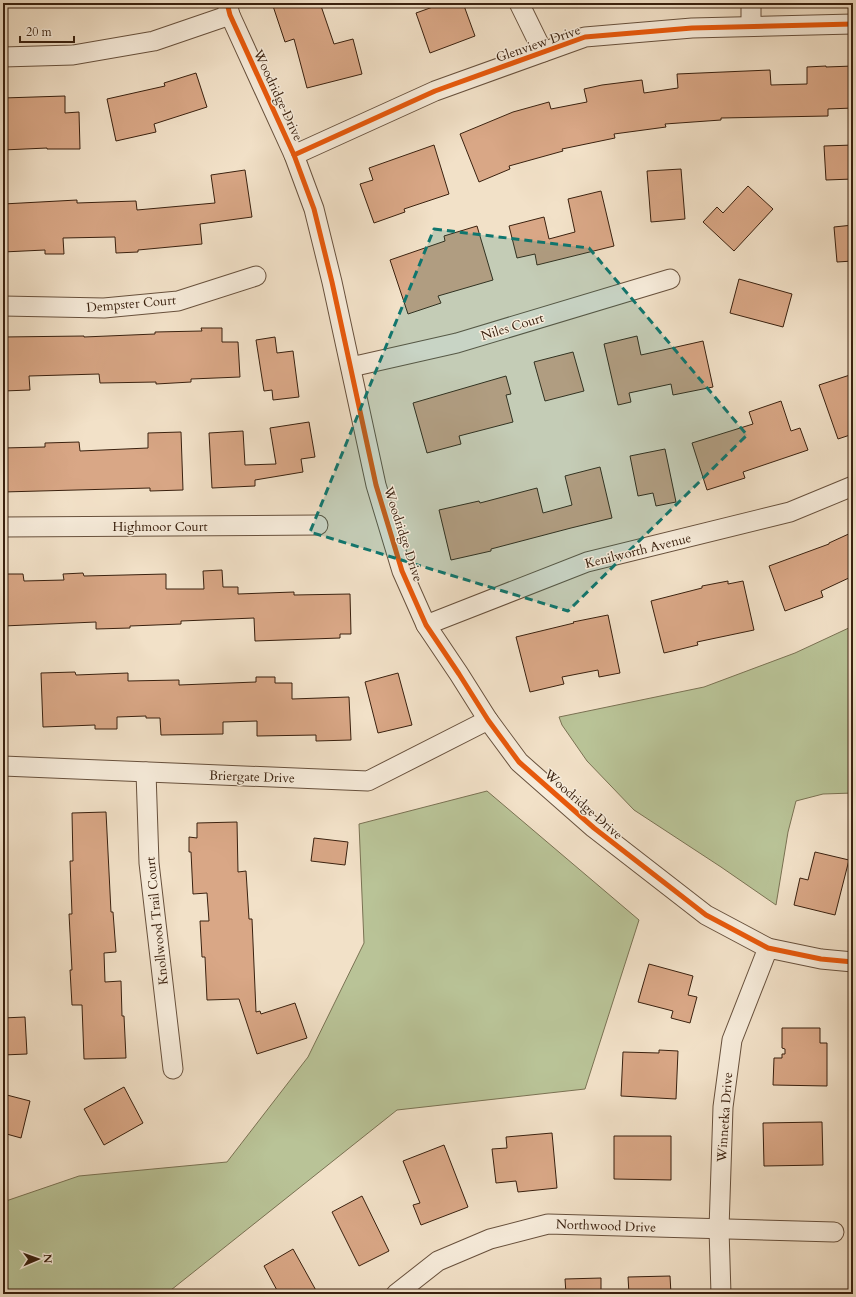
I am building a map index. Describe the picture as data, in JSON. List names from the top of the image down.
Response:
{
  "streets": {
    "street": [
      "Glenview Drive",
      "Woodridge Drive",
      "Dempster Court",
      "Niles Court",
      "Highmoor Court",
      "Kenilworth Avenue",
      "Briergate Drive",
      "Knollwood Trail Court",
      "Winnetka Drive",
      "Northwood Drive"
    ]
  },
  "crossings": [
    ["Glenview Drive", "Woodridge Drive"],
    ["Woodridge Drive", "Niles Court"],
    ["Woodridge Drive", "Kenilworth Avenue"],
    ["Woodridge Drive", "Briergate Drive"],
    ["Woodridge Drive", "Winnetka Drive"],
    ["Briergate Drive", "Knollwood Trail Court"],
    ["Winnetka Drive", "Northwood Drive"]
  ],
  "scale_bar": "20 m",
  "north": "right"
}
